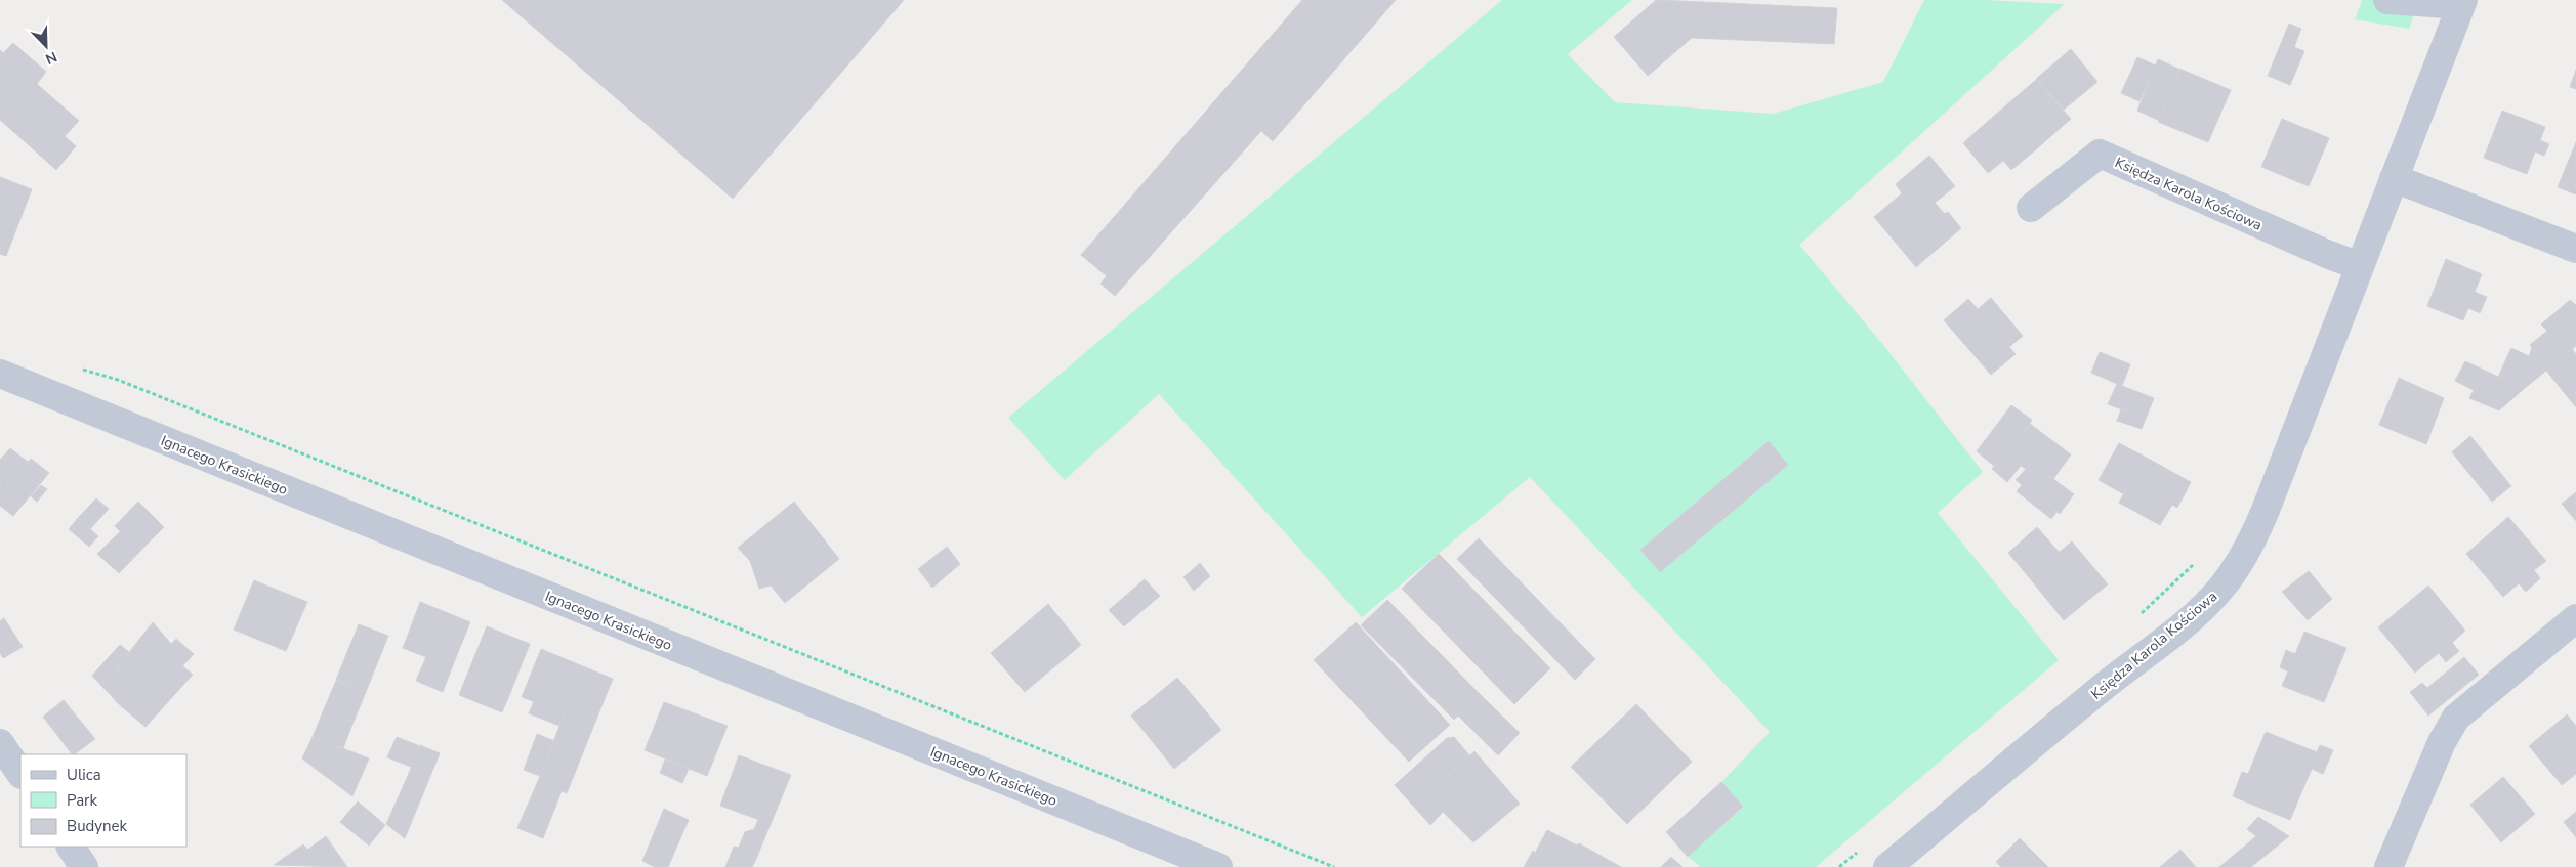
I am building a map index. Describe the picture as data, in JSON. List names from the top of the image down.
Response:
{
  "streets": {
    "street": ["Księdza Karola Kościowa", "Ignacego Krasickiego"]
  },
  "legend": ["Ulica", "Park", "Budynek"],
  "north": "bottom right"
}
